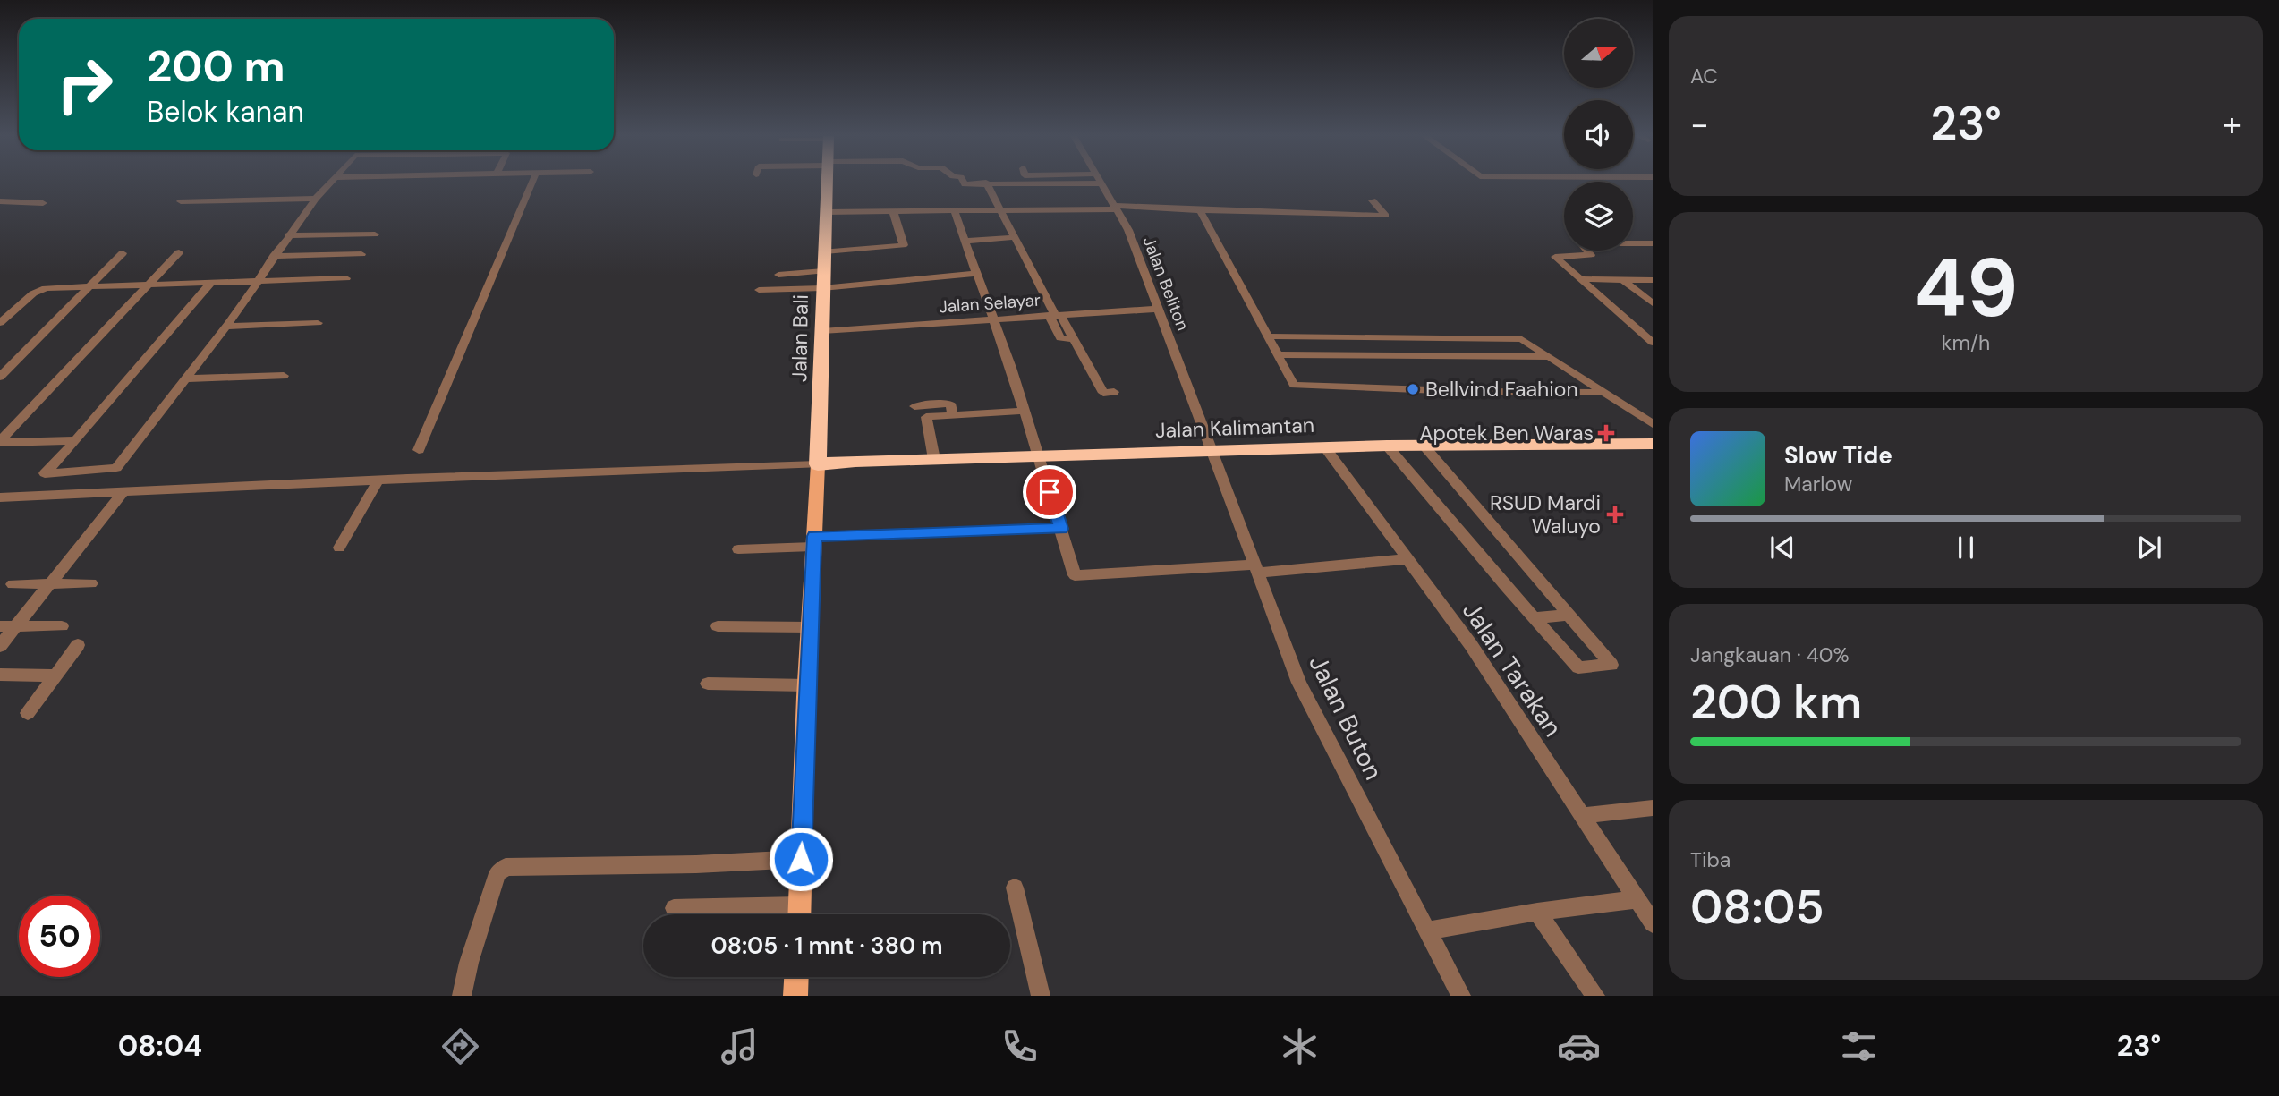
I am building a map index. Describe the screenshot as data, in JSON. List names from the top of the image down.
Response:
{
  "streets": {
    "highway": ["Jalan Bali", "Jalan Kalimantan"],
    "street": [
      "Jalan Beliton",
      "Jalan Selayar",
      "Jalan Tarakan",
      "Jalan Buton"
    ]
  },
  "crossings": [
    ["Jalan Beliton", "Jalan Selayar"],
    ["Jalan Beliton", "Jalan Kalimantan"],
    ["Jalan Beliton", "Jalan Buton"],
    ["Jalan Selayar", "Jalan Bali"],
    ["Jalan Bali", "Jalan Kalimantan"],
    ["Jalan Kalimantan", "Jalan Tarakan"],
    ["Jalan Kalimantan", "Jalan Buton"]
  ],
  "places": {
    "other": ["Bellvind Faahion"],
    "health": ["Apotek Ben Waras", "RSUD Mardi Waluyo"]
  },
  "north": "right",
  "page": {
    "tile": [
      "AC",
      ["49", "km/h"],
      ["Jangkauan · 40%", "200 km"],
      ["Tiba", "08:05"]
    ],
    "turn": ["200 m", "Belok kanan"],
    "heat": ["−", "23°", "+"],
    "song": ["Slow Tide", "Marlow"],
    "limit": "50",
    "trip": "08:05 · 1 mnt · 380 m",
    "tabs": ["08:04", "23°"]
  }
}
